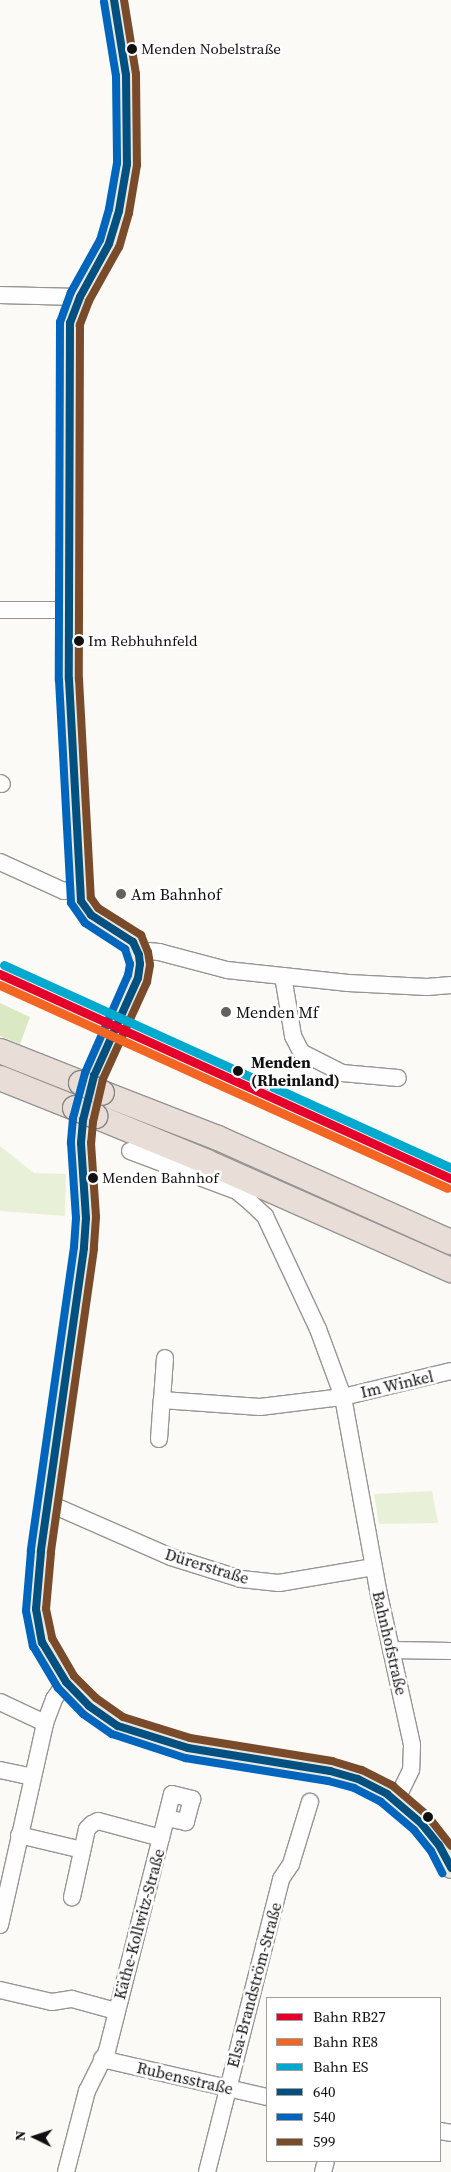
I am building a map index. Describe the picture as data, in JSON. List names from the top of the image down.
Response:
{
  "streets": {
    "street": [
      "Im Winkel",
      "Dürerstraße",
      "Bahnhofstraße",
      "Käthe-Kollwitz-Straße",
      "Elsa-Brandström-Straße",
      "Rubensstraße"
    ]
  },
  "crossings": [
    ["Im Winkel", "Bahnhofstraße"],
    ["Dürerstraße", "Bahnhofstraße"],
    ["Käthe-Kollwitz-Straße", "Rubensstraße"],
    ["Elsa-Brandström-Straße", "Rubensstraße"]
  ],
  "places": [
    "Menden Nobelstraße",
    "Im Rebhuhnfeld",
    "Am Bahnhof",
    "Menden Mf",
    "Menden (Rheinland)",
    "Menden Bahnhof"
  ],
  "lines": [
    "transit line 640",
    "transit line 599",
    "transit line 540",
    "rail line ES",
    "rail line RB27",
    "rail line RE8"
  ],
  "legend": [
    "Bahn RB27",
    "Bahn RE8",
    "Bahn ES",
    "640",
    "540",
    "599"
  ],
  "north": "left"
}
